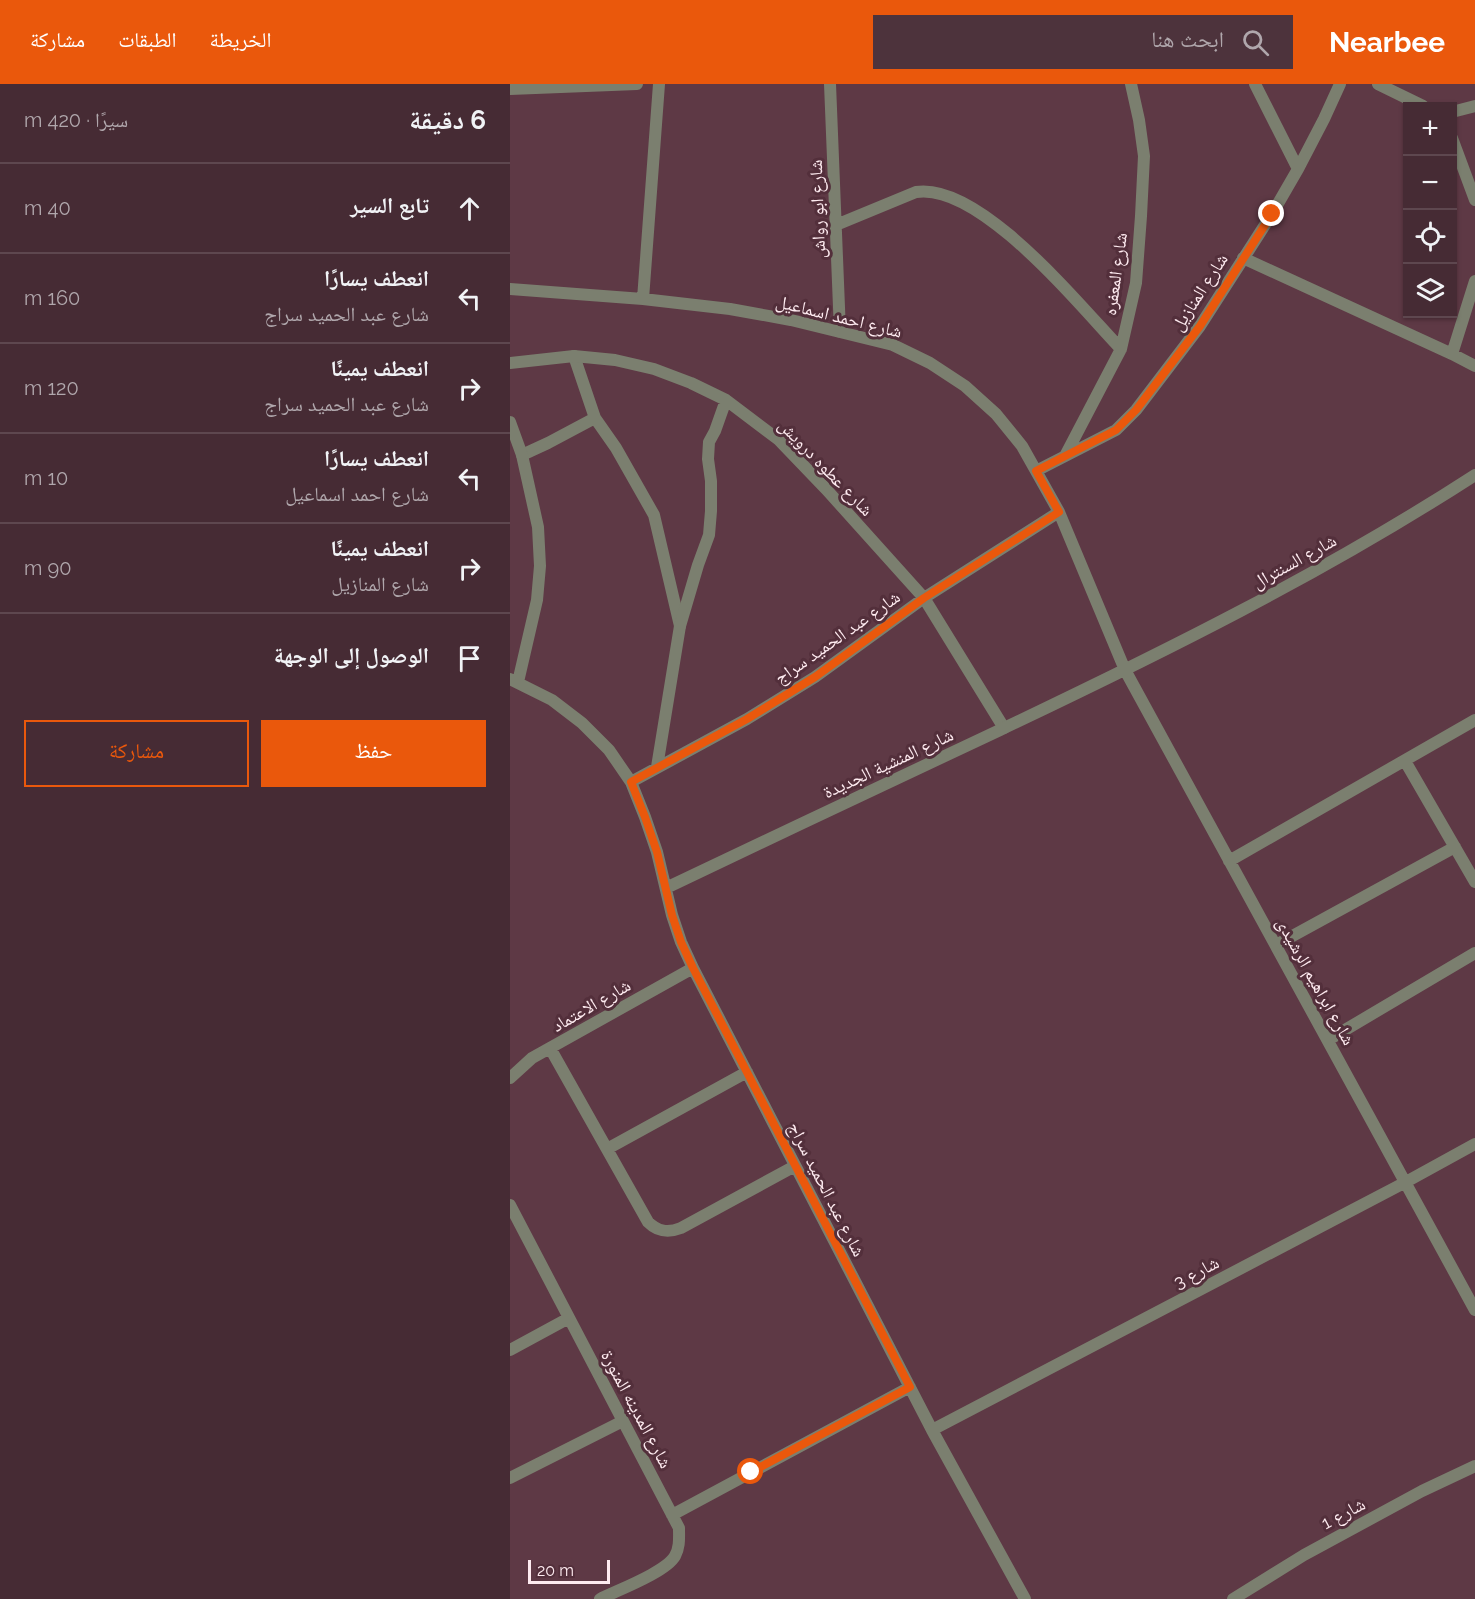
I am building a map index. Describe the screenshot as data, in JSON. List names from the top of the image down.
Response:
{
  "streets": {
    "street": [
      "شارع ابو رواش",
      "شارع المعفره",
      "شارع المنازيل",
      "شارع احمد اسماعيل",
      "شارع عطوه درويش",
      "شارع السنترال",
      "شارع عبد الحميد سراج",
      "شارع المنشية الجديدة",
      "شارع ابراهيم الرشيدى",
      "شارع الاعتماد",
      "شارع 3",
      "شارع المدينه المنورة",
      "شارع 1"
    ]
  },
  "crossings": [
    ["شارع ابو رواش", "شارع احمد اسماعيل"],
    ["شارع المعفره", "شارع المنازيل"],
    ["شارع المنازيل", "شارع احمد اسماعيل"],
    ["شارع احمد اسماعيل", "شارع السنترال"],
    ["شارع احمد اسماعيل", "شارع عبد الحميد سراج"],
    ["شارع احمد اسماعيل", "شارع المنشية الجديدة"],
    ["شارع احمد اسماعيل", "شارع ابراهيم الرشيدى"],
    ["شارع عطوه درويش", "شارع عبد الحميد سراج"],
    ["شارع عطوه درويش", "شارع المنشية الجديدة"],
    ["شارع السنترال", "شارع المنشية الجديدة"],
    ["شارع السنترال", "شارع ابراهيم الرشيدى"],
    ["شارع عبد الحميد سراج", "شارع المنشية الجديدة"],
    ["شارع عبد الحميد سراج", "شارع الاعتماد"],
    ["شارع عبد الحميد سراج", "شارع 3"],
    ["شارع المنشية الجديدة", "شارع ابراهيم الرشيدى"],
    ["شارع ابراهيم الرشيدى", "شارع 3"]
  ],
  "scale_bar": "20 m",
  "page": {
    "header": "Nearbee",
    "search": "ابحث هنا",
    "nav": ["الخريطة", "الطبقات", "مشاركة"],
    "heading": ["6 دقيقة", "سيرًا · 420 m"],
    "map_buttons": ["+", "−"],
    "list": [
      ["تابع السير", "40 m"],
      ["انعطف يسارًا", "شارع عبد الحميد سراج", "160 m"],
      ["انعطف يمينًا", "شارع عبد الحميد سراج", "120 m"],
      ["انعطف يسارًا", "شارع احمد اسماعيل", "10 m"],
      ["انعطف يمينًا", "شارع المنازيل", "90 m"],
      "الوصول إلى الوجهة"
    ],
    "buttons": ["حفظ", "مشاركة"],
    "scale": "20 m"
  }
}
